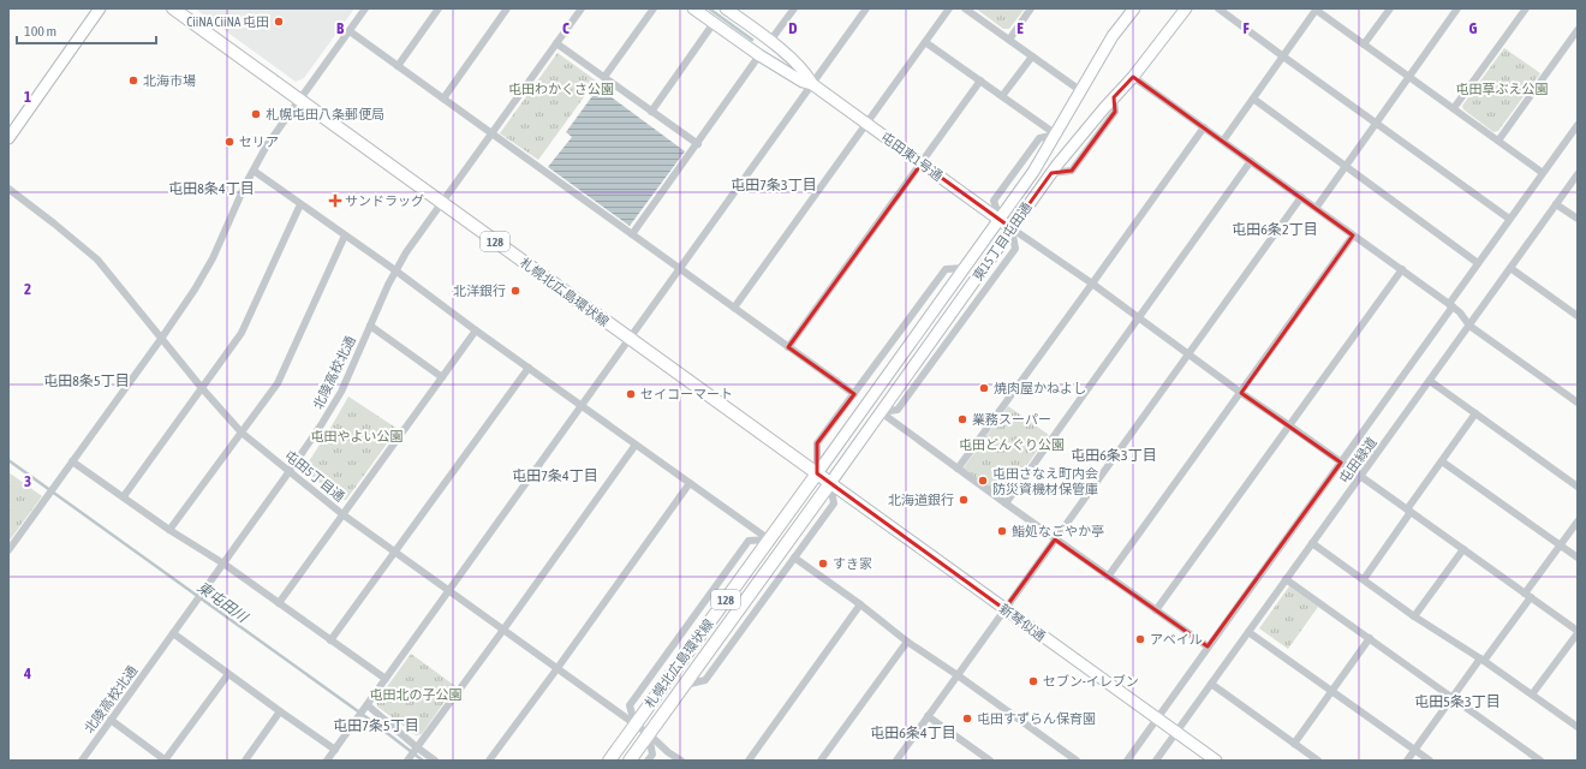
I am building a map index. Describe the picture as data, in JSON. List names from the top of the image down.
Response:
{
  "streets": {
    "main road": ["128", "札幌北広島環状線"],
    "street": [
      "屯田東1号通",
      "東15丁目屯田通",
      "北陵高校北通",
      "屯田緑道",
      "屯田5丁目通",
      "新琴似通"
    ]
  },
  "crossings": [
    ["屯田東1号通", "東15丁目屯田通"],
    ["128", "札幌北広島環状線"],
    ["128", "屯田5丁目通"],
    ["東15丁目屯田通", "札幌北広島環状線"],
    ["東15丁目屯田通", "新琴似通"],
    ["札幌北広島環状線", "北陵高校北通"],
    ["札幌北広島環状線", "屯田5丁目通"],
    ["札幌北広島環状線", "新琴似通"],
    ["北陵高校北通", "屯田5丁目通"],
    ["屯田緑道", "新琴似通"]
  ],
  "districts": [
    "屯田7条3丁目",
    "屯田8条4丁目",
    "屯田6条2丁目",
    "屯田8条5丁目",
    "屯田6条3丁目",
    "屯田7条4丁目",
    "屯田5条3丁目",
    "屯田7条5丁目",
    "屯田6条4丁目"
  ],
  "water": ["東屯田川"],
  "parks": [
    "屯田わかくさ公園",
    "屯田草ぶえ公園",
    "屯田やよい公園",
    "屯田どんぐり公園",
    "屯田北の子公園"
  ],
  "places": {
    "other": [
      "CiiNA CiiNA 屯田",
      "北海市場",
      "札幌屯田八条郵便局",
      "セリア",
      "北洋銀行",
      "焼肉屋かねよし",
      "セイコーマート",
      "業務スーパー",
      "屯田さなえ町内会 防災資機材保管庫",
      "北海道銀行",
      "鮨処なごやか亭",
      "すき家",
      "アベイル",
      "セブン-イレブン",
      "屯田すずらん保育園"
    ],
    "health": ["サンドラッグ"]
  },
  "scale_bar": "100 m",
  "grid": {
    "columns": [
      "B",
      "C",
      "D",
      "E",
      "F",
      "G"
    ],
    "rows": [
      "1",
      "2",
      "3",
      "4"
    ]
  }
}
